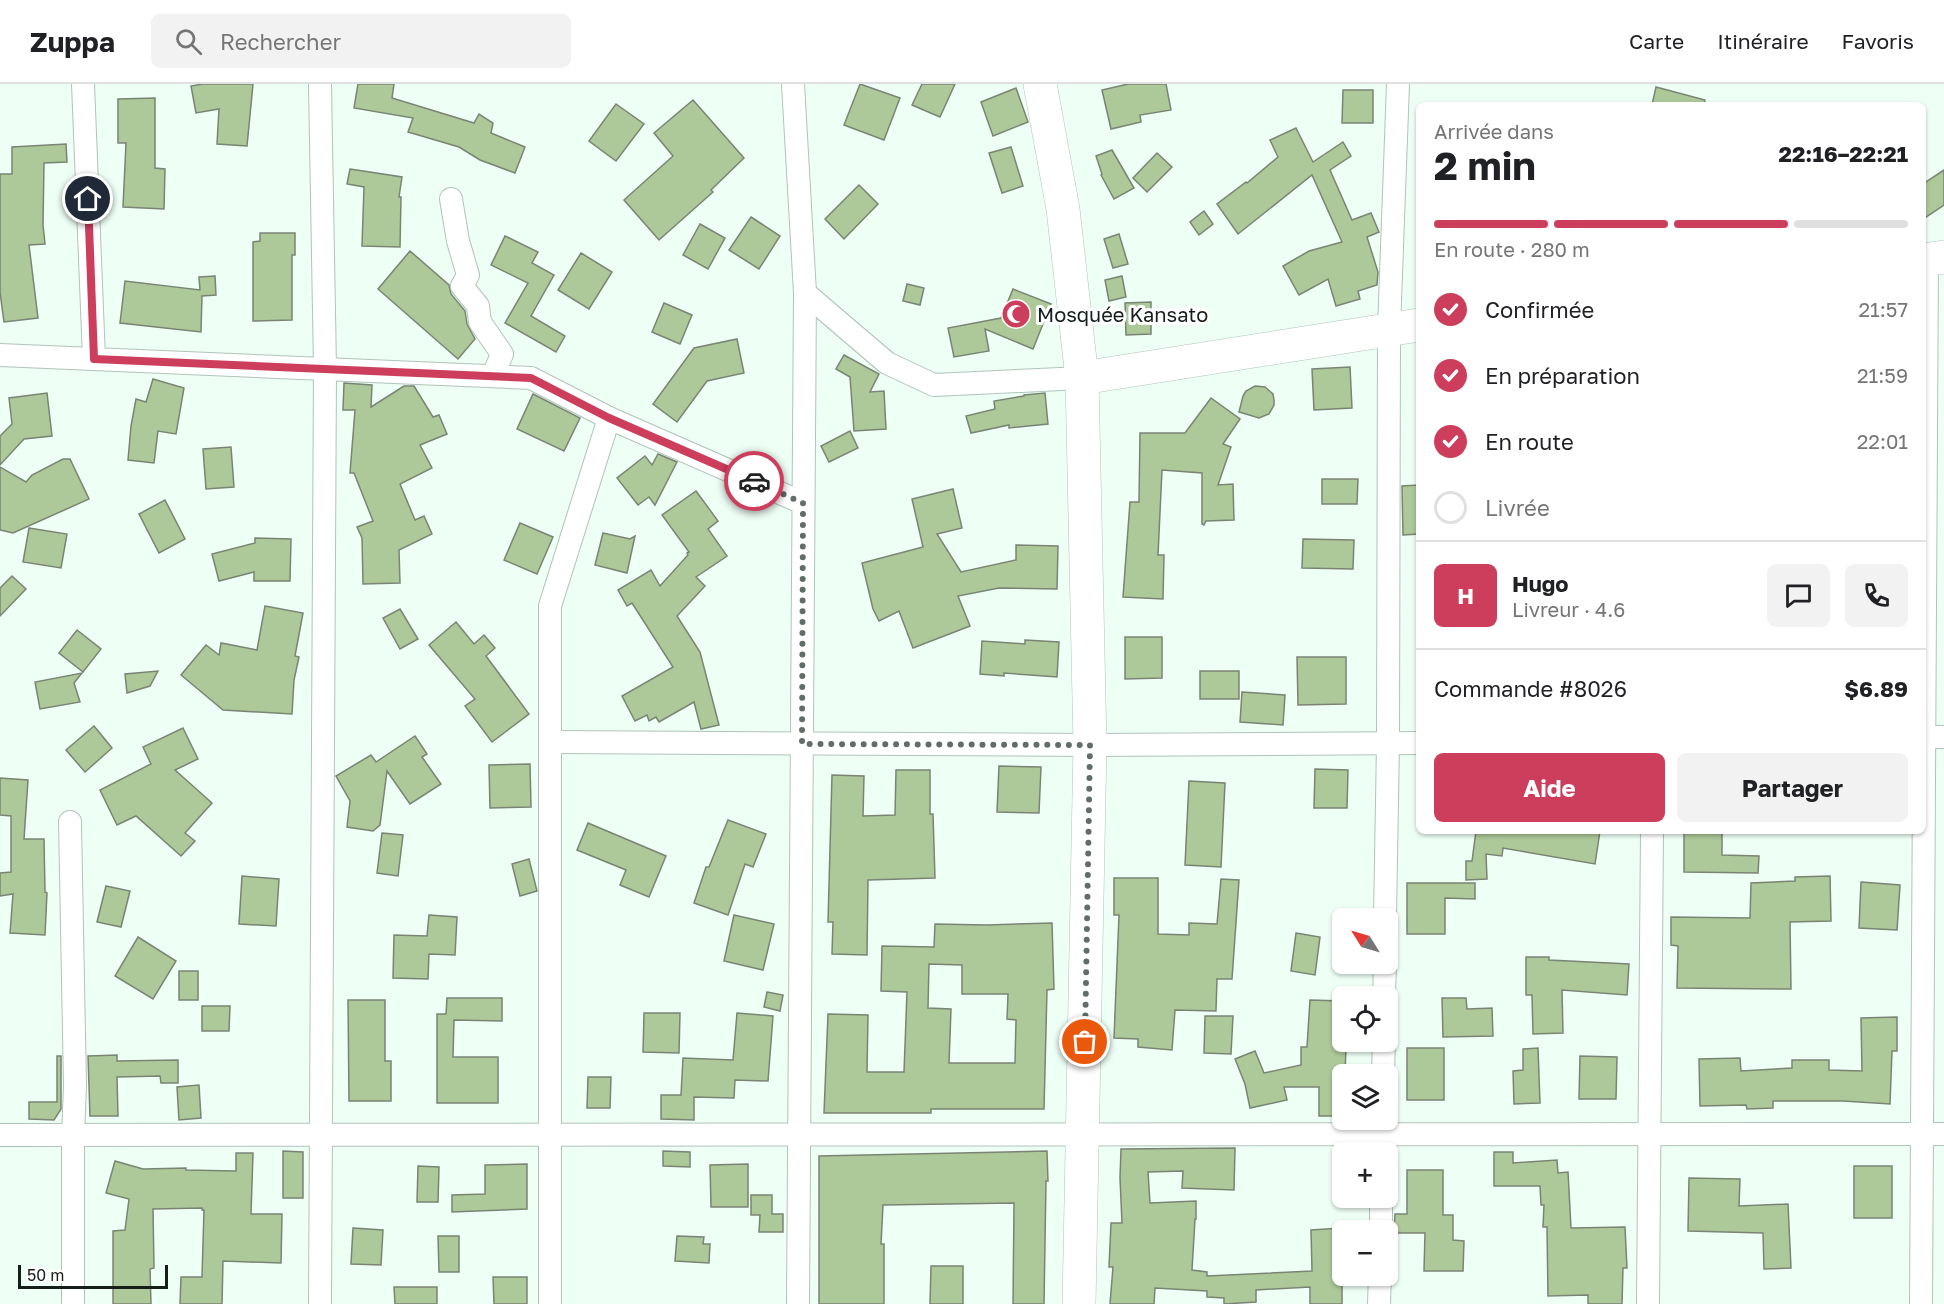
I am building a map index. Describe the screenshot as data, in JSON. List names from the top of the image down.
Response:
{
  "places": {
    "mosque": ["Mosquée Kansato"]
  },
  "scale_bar": "50 m",
  "north": "top left",
  "page": {
    "header": "Zuppa",
    "search": "Rechercher",
    "nav": ["Carte", "Itinéraire", "Favoris"],
    "heading": ["2 min", "Arrivée dans", "22:16–22:21"],
    "panel": [
      "Hugo",
      "Livreur · 4.6",
      "Commande #8026",
      "$6.89"
    ],
    "bar": "En route · 280 m",
    "list": [
      ["Confirmée", "21:57"],
      ["En préparation", "21:59"],
      ["En route", "22:01"],
      "Livrée"
    ],
    "round": "H",
    "buttons": ["Aide", "Partager"],
    "map_buttons": ["+", "−"],
    "scale": "50 m"
  }
}
